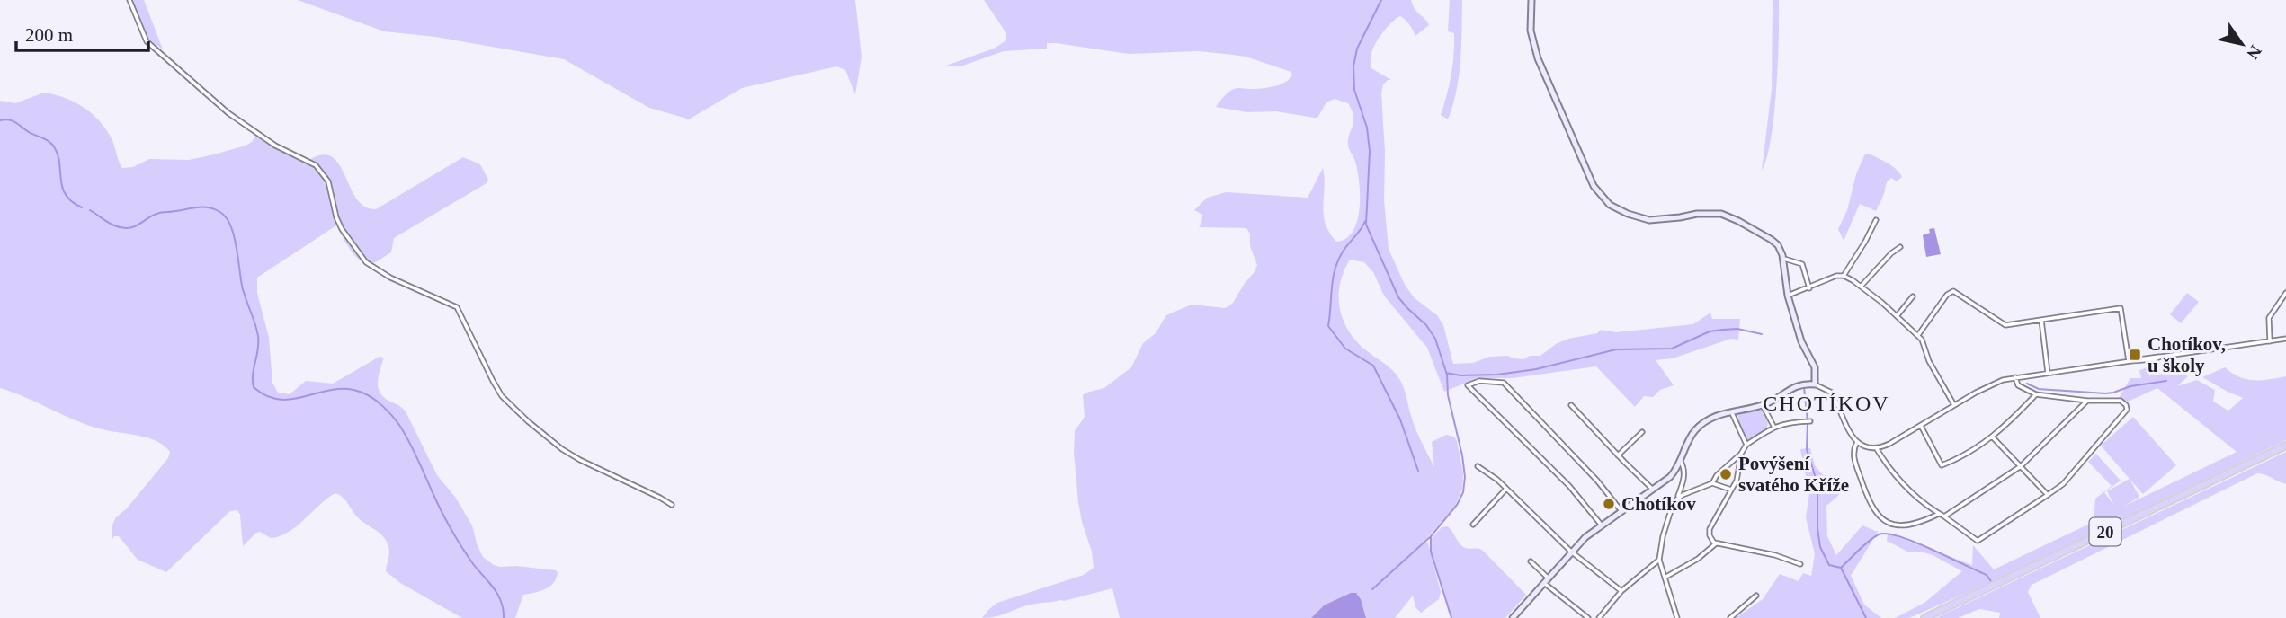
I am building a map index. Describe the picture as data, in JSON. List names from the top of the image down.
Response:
{
  "streets": {
    "main road": ["20"]
  },
  "districts": ["CHOTÍKOV"],
  "places": {
    "transit": ["Chotíkov, u školy"],
    "other": ["Povýšení svatého Kříže", "Chotíkov"]
  },
  "scale_bar": "200 m",
  "north": "bottom right"
}
